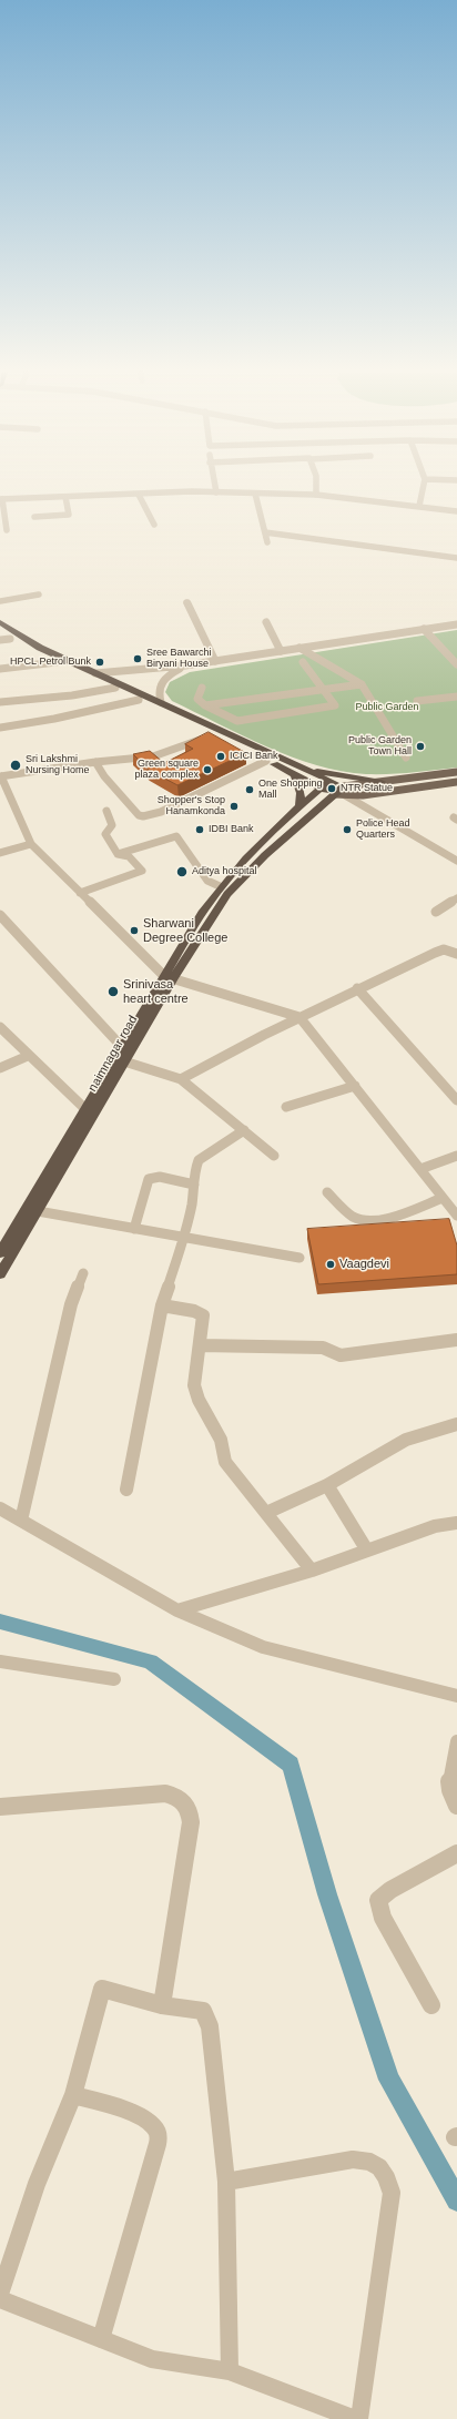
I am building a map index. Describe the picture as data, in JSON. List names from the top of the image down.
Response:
{
  "streets": {
    "highway": ["naimnagar road"]
  },
  "parks": ["Public Garden"],
  "places": [
    "Sree Bawarchi Biryani House",
    "HPCL Petrol Bunk",
    "Public Garden Town Hall",
    "ICICI Bank",
    "Sri Lakshmi Nursing Home",
    "Green square plaza complex",
    "NTR Statue",
    "One Shopping Mall",
    "Shopper's Stop Hanamkonda",
    "IDBI Bank",
    "Police Head Quarters",
    "Aditya hospital",
    "Sharwani Degree College",
    "Srinivasa heart centre",
    "Vaagdevi"
  ]
}
